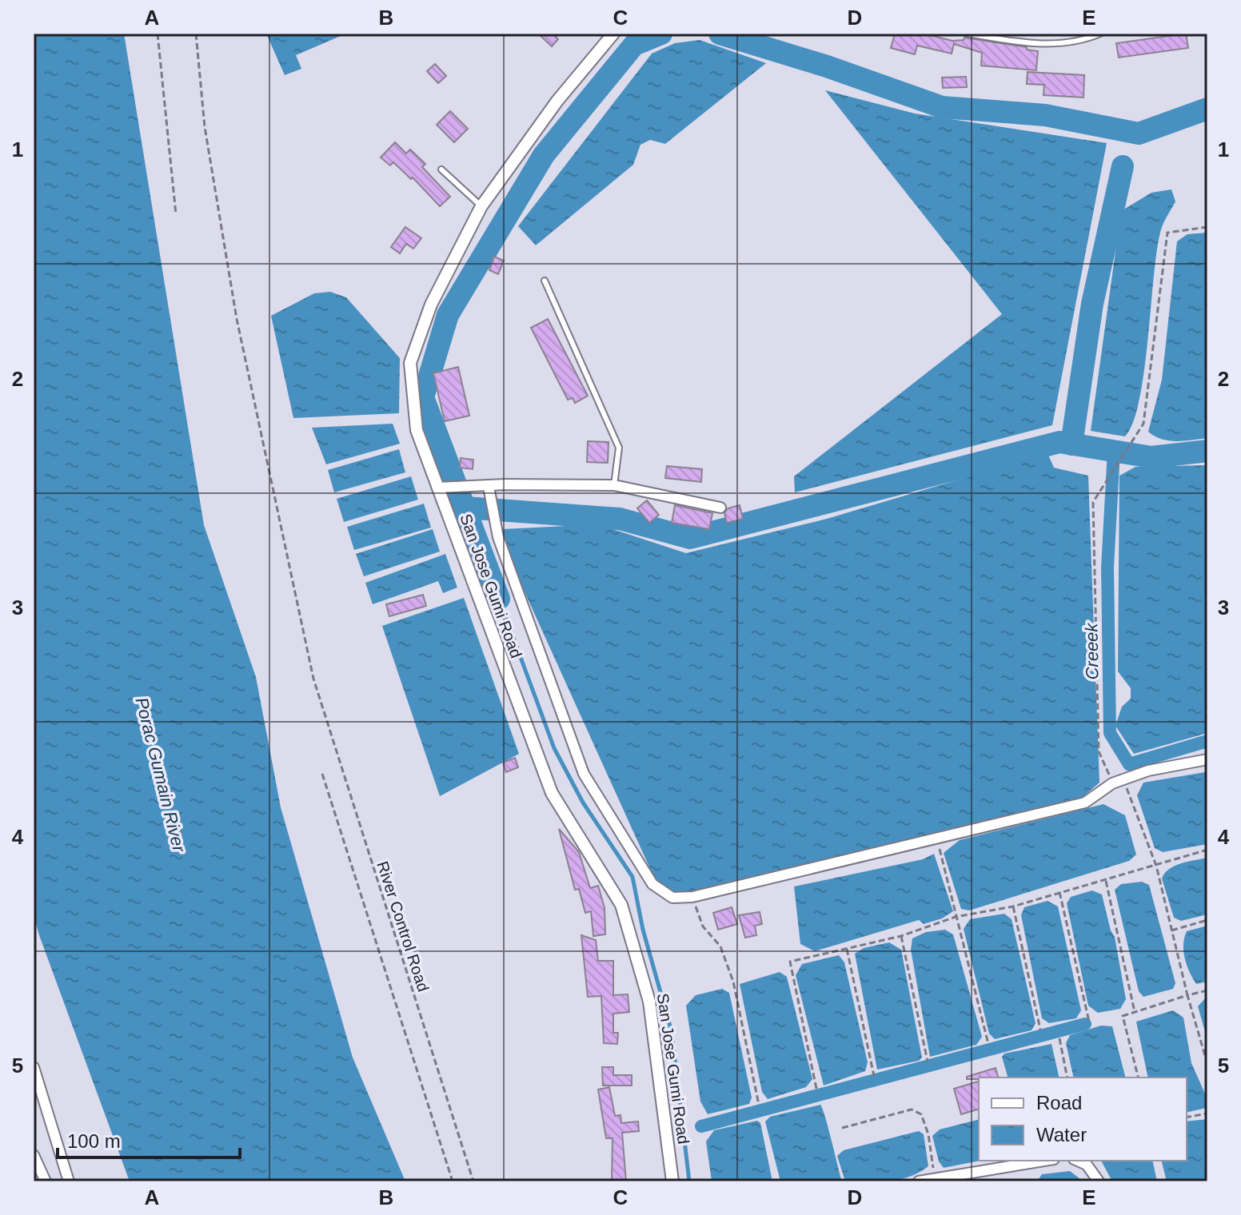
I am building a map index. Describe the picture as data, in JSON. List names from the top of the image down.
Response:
{
  "streets": {
    "street": ["San Jose Gumi Road"],
    "path": ["River Control Road"]
  },
  "water": ["Creeek", "Porac Gumain River"],
  "legend": ["Road", "Water"],
  "scale_bar": "100 m",
  "grid": {
    "columns": [
      "A",
      "B",
      "C",
      "D",
      "E"
    ],
    "rows": [
      "1",
      "2",
      "3",
      "4",
      "5"
    ]
  }
}
